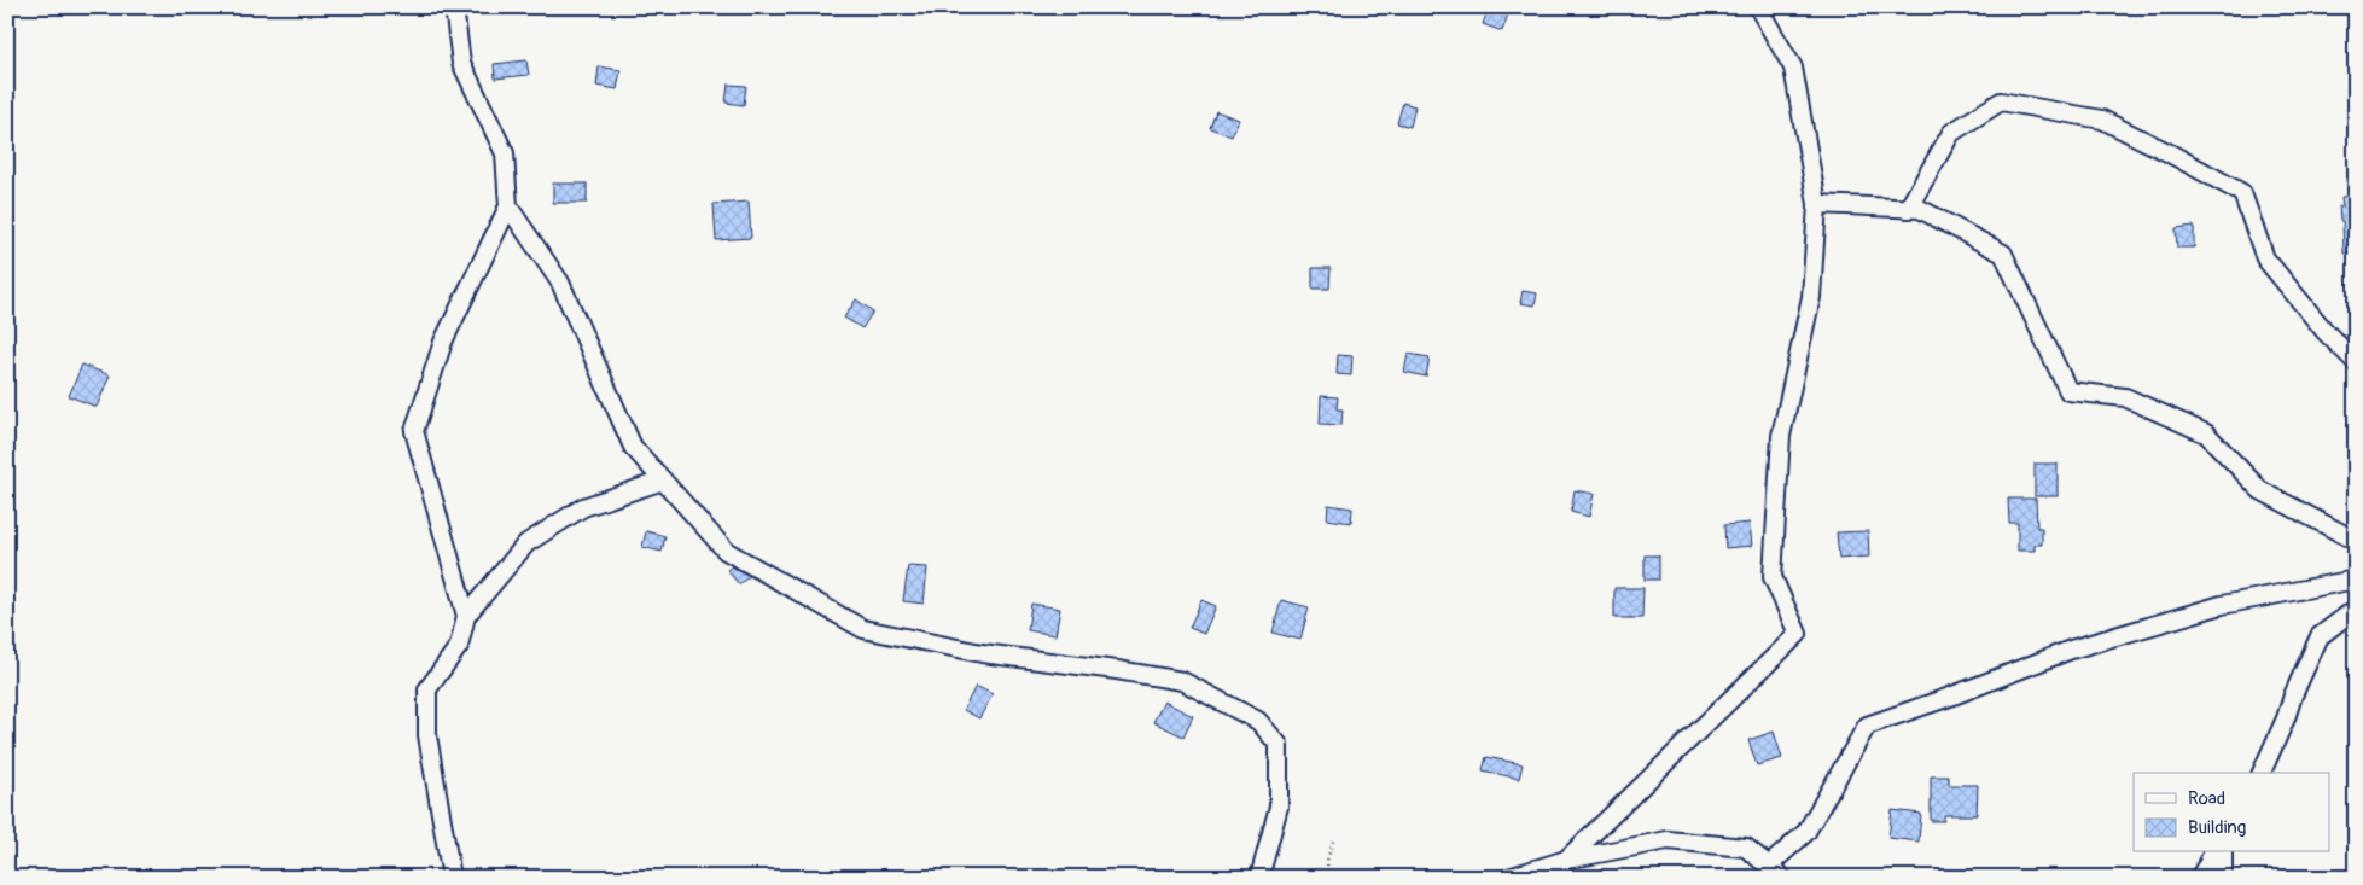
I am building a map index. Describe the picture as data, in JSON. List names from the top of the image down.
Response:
{
  "legend": ["Road", "Building"]
}
